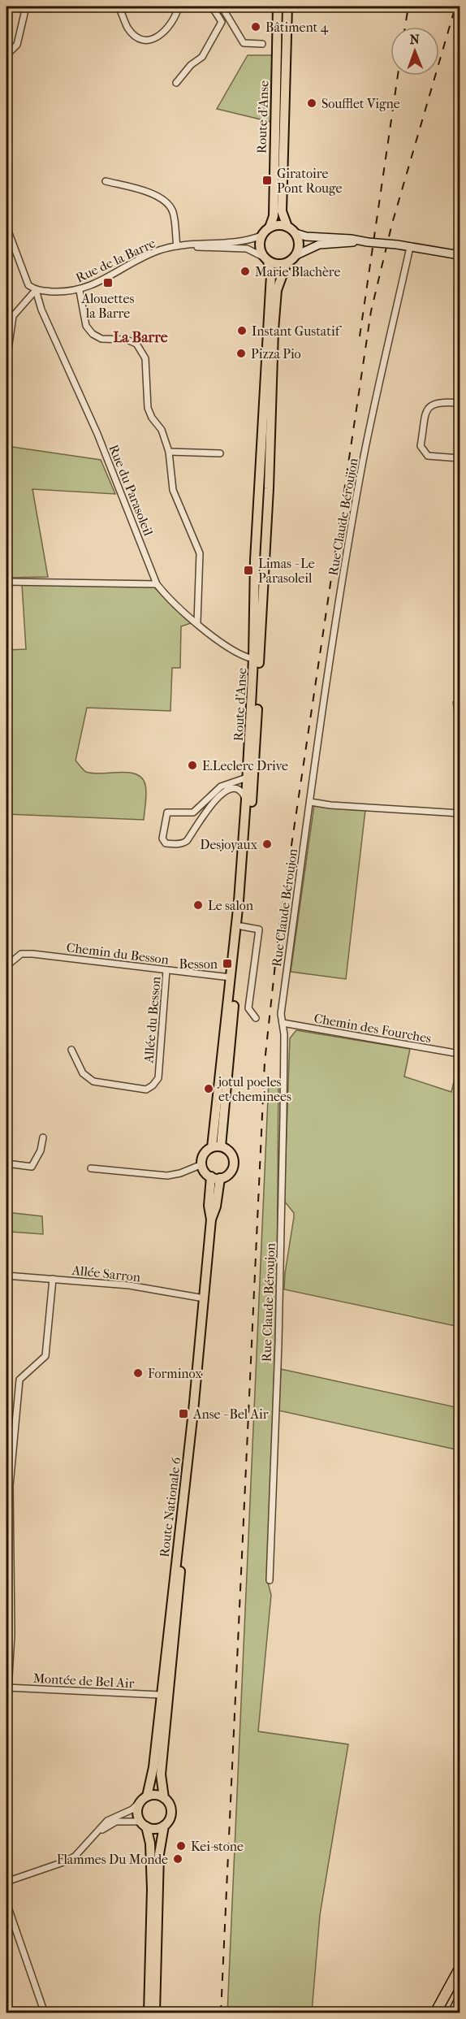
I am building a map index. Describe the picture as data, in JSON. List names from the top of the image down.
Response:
{
  "streets": {
    "main road": ["Route d'Anse", "Route Nationale 6"],
    "street": [
      "Rue de la Barre",
      "Rue du Parasoleil",
      "Rue Claude Béroujon",
      "Chemin du Besson",
      "Allée du Besson",
      "Chemin des Fourches",
      "Allée Sarron",
      "Montée de Bel Air"
    ]
  },
  "crossings": [
    ["Route d'Anse", "Rue de la Barre"],
    ["Route d'Anse", "Rue du Parasoleil"],
    ["Route d'Anse", "Chemin du Besson"],
    ["Rue de la Barre", "Rue du Parasoleil"],
    ["Rue Claude Béroujon", "Chemin des Fourches"],
    ["Chemin du Besson", "Allée du Besson"],
    ["Allée Sarron", "Route Nationale 6"],
    ["Route Nationale 6", "Montée de Bel Air"]
  ],
  "districts": ["La Barre"],
  "places": {
    "other": [
      "Bâtiment 4",
      "Soufflet Vigne",
      "Marie Blachère",
      "Instant Gustatif",
      "Pizza Pio",
      "E.Leclerc Drive",
      "Desjoyaux",
      "Le salon",
      "jotul poeles et cheminees",
      "Forminox",
      "Kei-stone",
      "Flammes Du Monde"
    ],
    "transit": [
      "Giratoire Pont Rouge",
      "Alouettes la Barre",
      "Limas - Le Parasoleil",
      "Besson",
      "Anse - Bel Air"
    ]
  },
  "north": "top"
}
